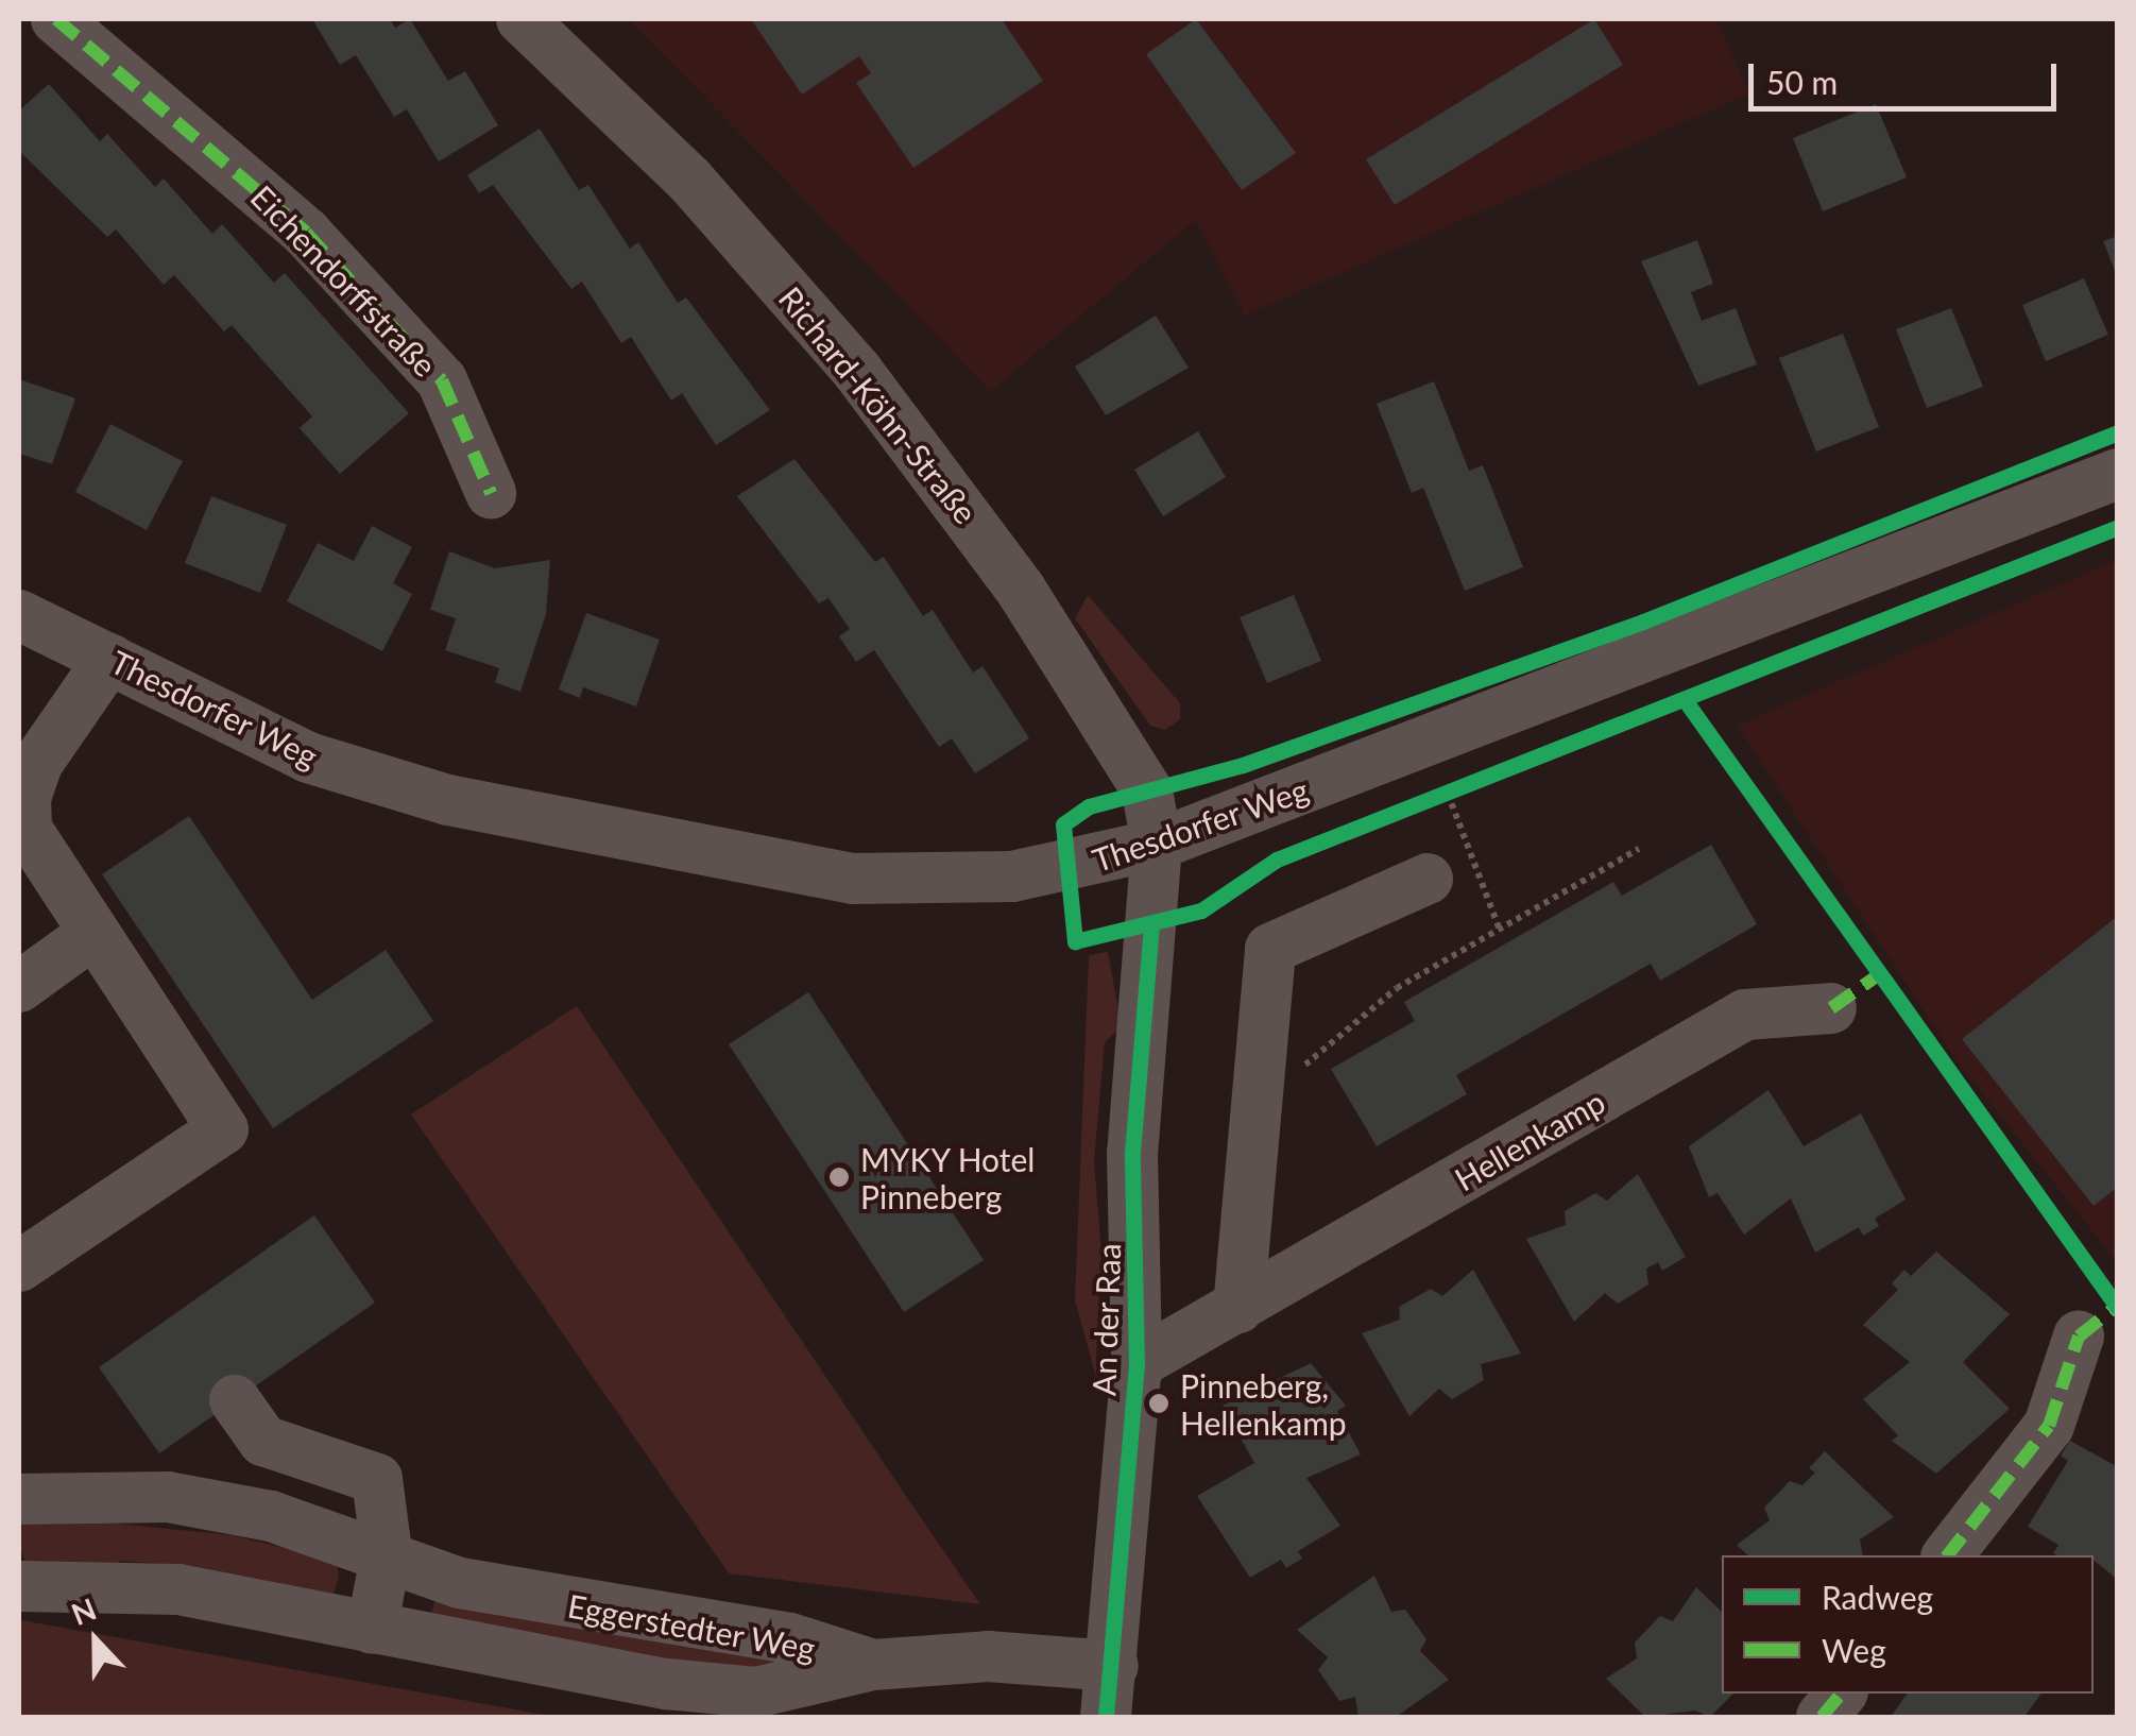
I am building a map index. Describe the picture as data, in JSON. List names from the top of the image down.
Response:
{
  "streets": {
    "street": [
      "Eichendorffstraße",
      "Richard-Köhn-Straße",
      "Thesdorfer Weg",
      "Hellenkamp",
      "An der Raa",
      "Eggerstedter Weg"
    ]
  },
  "crossings": [
    ["Richard-Köhn-Straße", "Thesdorfer Weg"],
    ["Richard-Köhn-Straße", "An der Raa"],
    ["Thesdorfer Weg", "An der Raa"],
    ["Hellenkamp", "An der Raa"]
  ],
  "places": ["MYKY Hotel Pinneberg", "Pinneberg, Hellenkamp"],
  "legend": ["Radweg", "Weg"],
  "scale_bar": "50 m",
  "north": "top"
}
